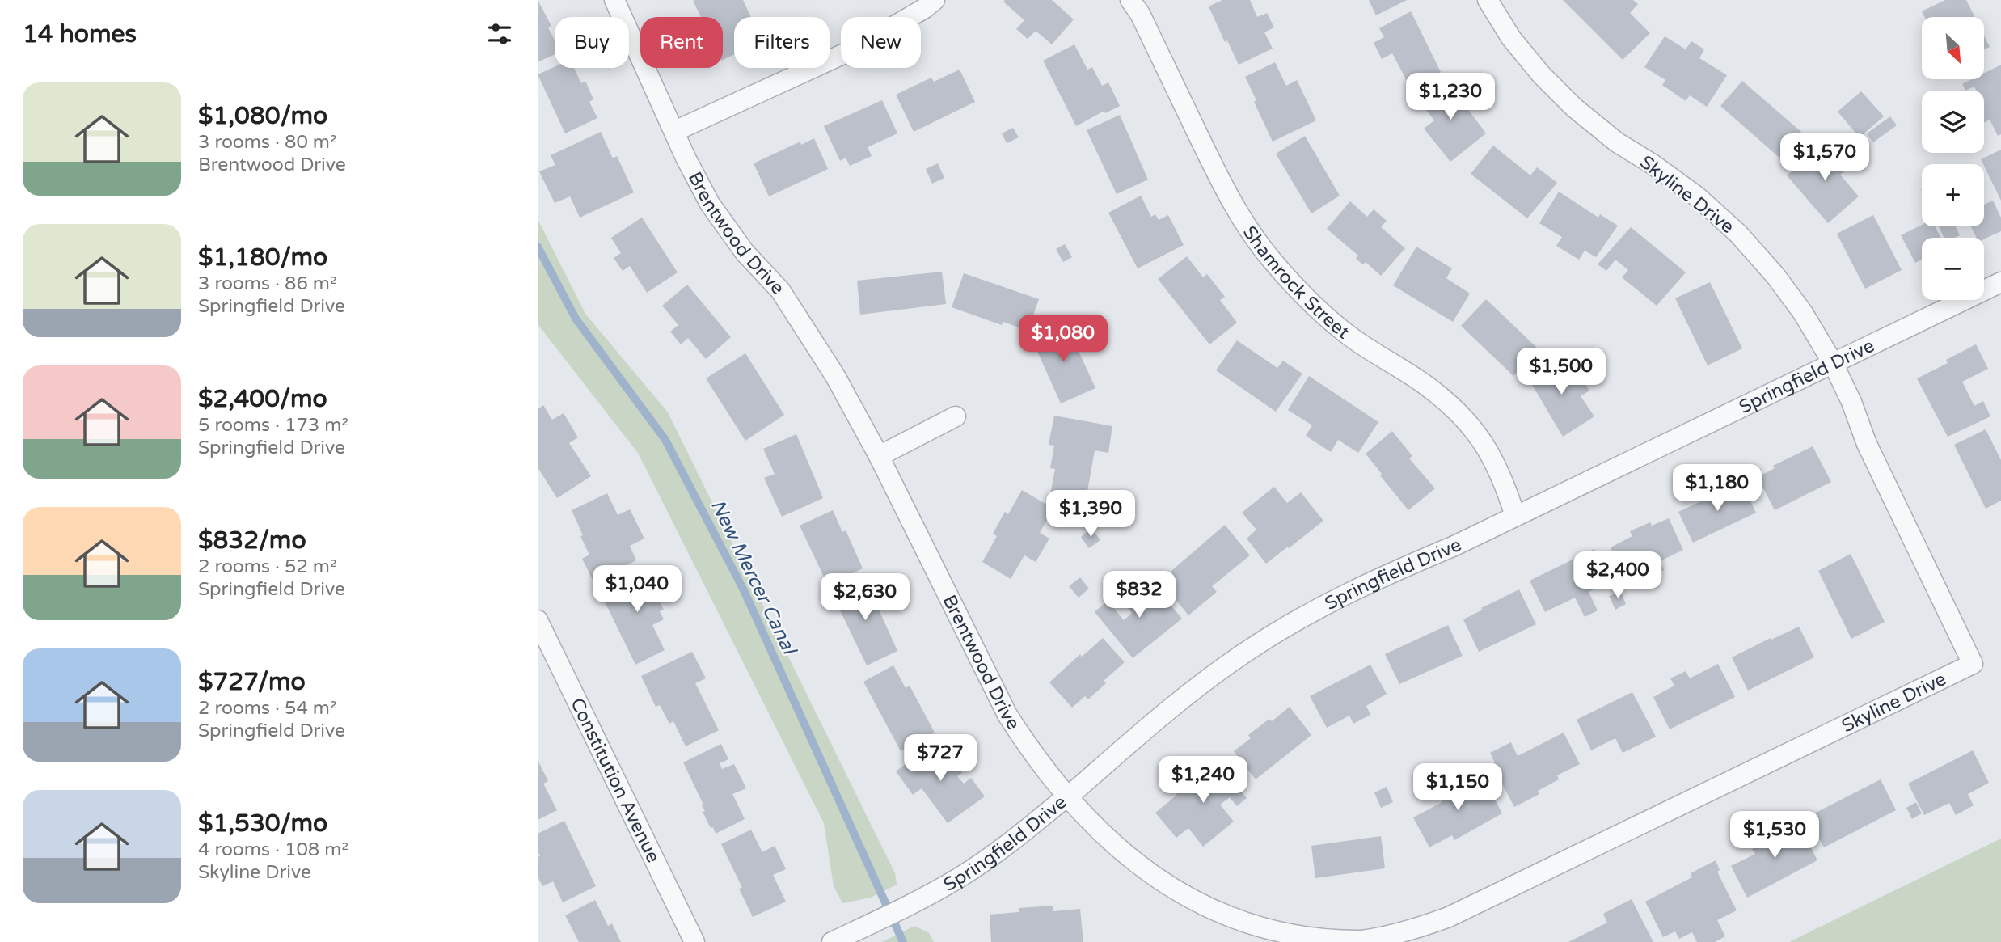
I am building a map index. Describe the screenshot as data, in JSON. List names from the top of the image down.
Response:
{
  "streets": {
    "street": [
      "Skyline Drive",
      "Brentwood Drive",
      "Shamrock Street",
      "Springfield Drive",
      "Constitution Avenue"
    ]
  },
  "crossings": [
    ["Skyline Drive", "Brentwood Drive"],
    ["Skyline Drive", "Springfield Drive"],
    ["Brentwood Drive", "Springfield Drive"],
    ["Shamrock Street", "Springfield Drive"]
  ],
  "water": ["New Mercer Canal"],
  "north": "bottom right",
  "page": {
    "heading": "14 homes",
    "map_buttons": ["+", "−"],
    "chip": [
      "Buy",
      "Rent",
      "Filters",
      "New"
    ],
    "list": [
      {
        "name": "$1,080/mo",
        "note": "3 rooms · 80 m² · Brentwood Drive"
      },
      {
        "name": "$1,180/mo",
        "note": "3 rooms · 86 m² · Springfield Drive"
      },
      {
        "name": "$2,400/mo",
        "note": "5 rooms · 173 m² · Springfield Drive"
      },
      {
        "name": "$832/mo",
        "note": "2 rooms · 52 m² · Springfield Drive"
      },
      {
        "name": "$727/mo",
        "note": "2 rooms · 54 m² · Springfield Drive"
      },
      {
        "name": "$1,530/mo",
        "note": "4 rooms · 108 m² · Skyline Drive"
      }
    ],
    "price": [
      "$1,230",
      "$1,570",
      "$1,080",
      "$1,500",
      "$1,180",
      "$1,390",
      "$2,400",
      "$1,040",
      "$832",
      "$2,630",
      "$727",
      "$1,240",
      "$1,150",
      "$1,530"
    ]
  }
}
